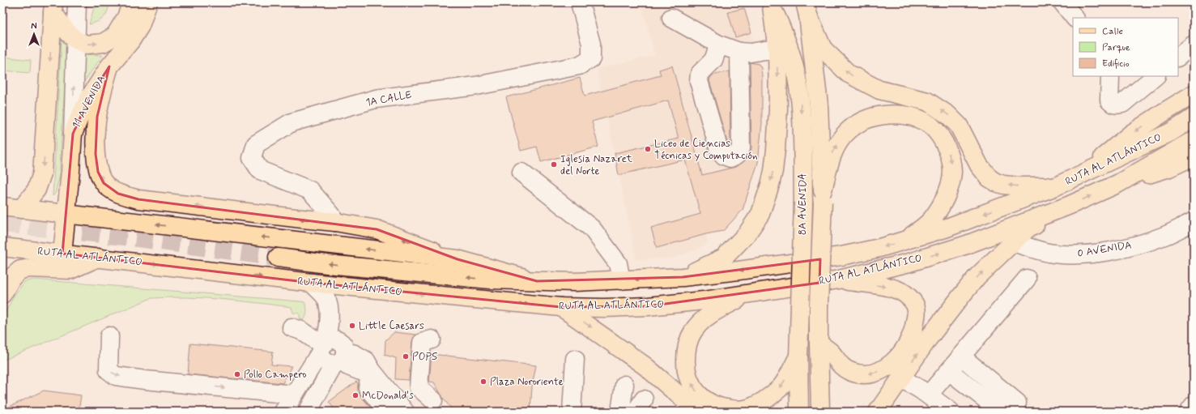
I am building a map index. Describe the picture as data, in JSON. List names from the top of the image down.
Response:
{
  "streets": {
    "main road": ["11 AVENIDA", "RUTA AL ATLÁNTICO", "8A AVENIDA"],
    "street": ["1A CALLE", "0 AVENIDA"]
  },
  "crossings": [
    ["11 AVENIDA", "RUTA AL ATLÁNTICO"]
  ],
  "places": [
    "Liceo de Ciencias Técnicas y Computación",
    "Iglesia Nazaret del Norte",
    "Little Caesars",
    "POPS",
    "Pollo Campero",
    "Plaza Nororiente",
    "McDonald's"
  ],
  "legend": ["Calle", "Parque", "Edificio"],
  "north": "top"
}
